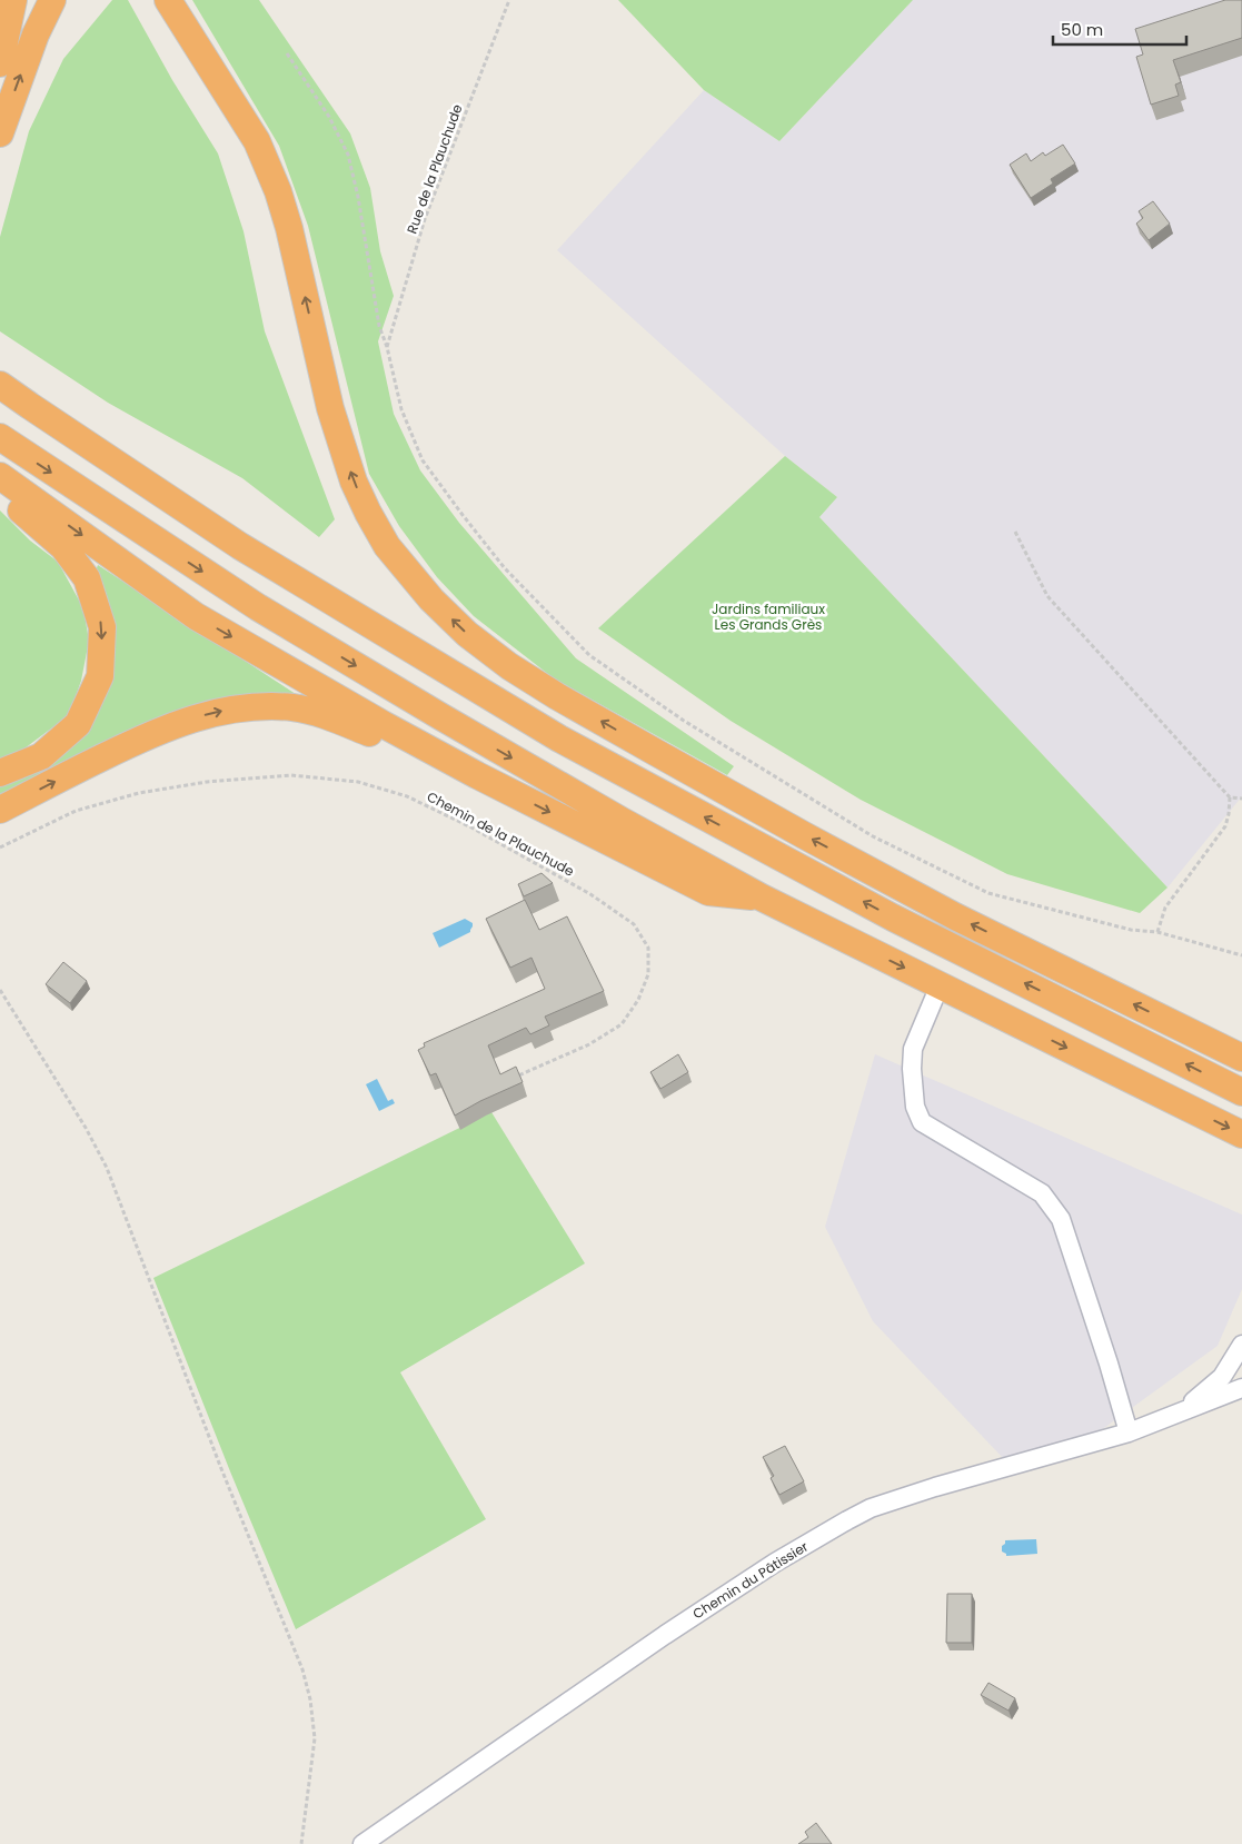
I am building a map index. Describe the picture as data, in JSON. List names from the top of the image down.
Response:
{
  "streets": {
    "street": ["Chemin du Pâtissier"],
    "path": ["Rue de la Plauchude", "Chemin de la Plauchude"]
  },
  "parks": ["Jardins familiaux Les Grands Grès"],
  "scale_bar": "50 m"
}
